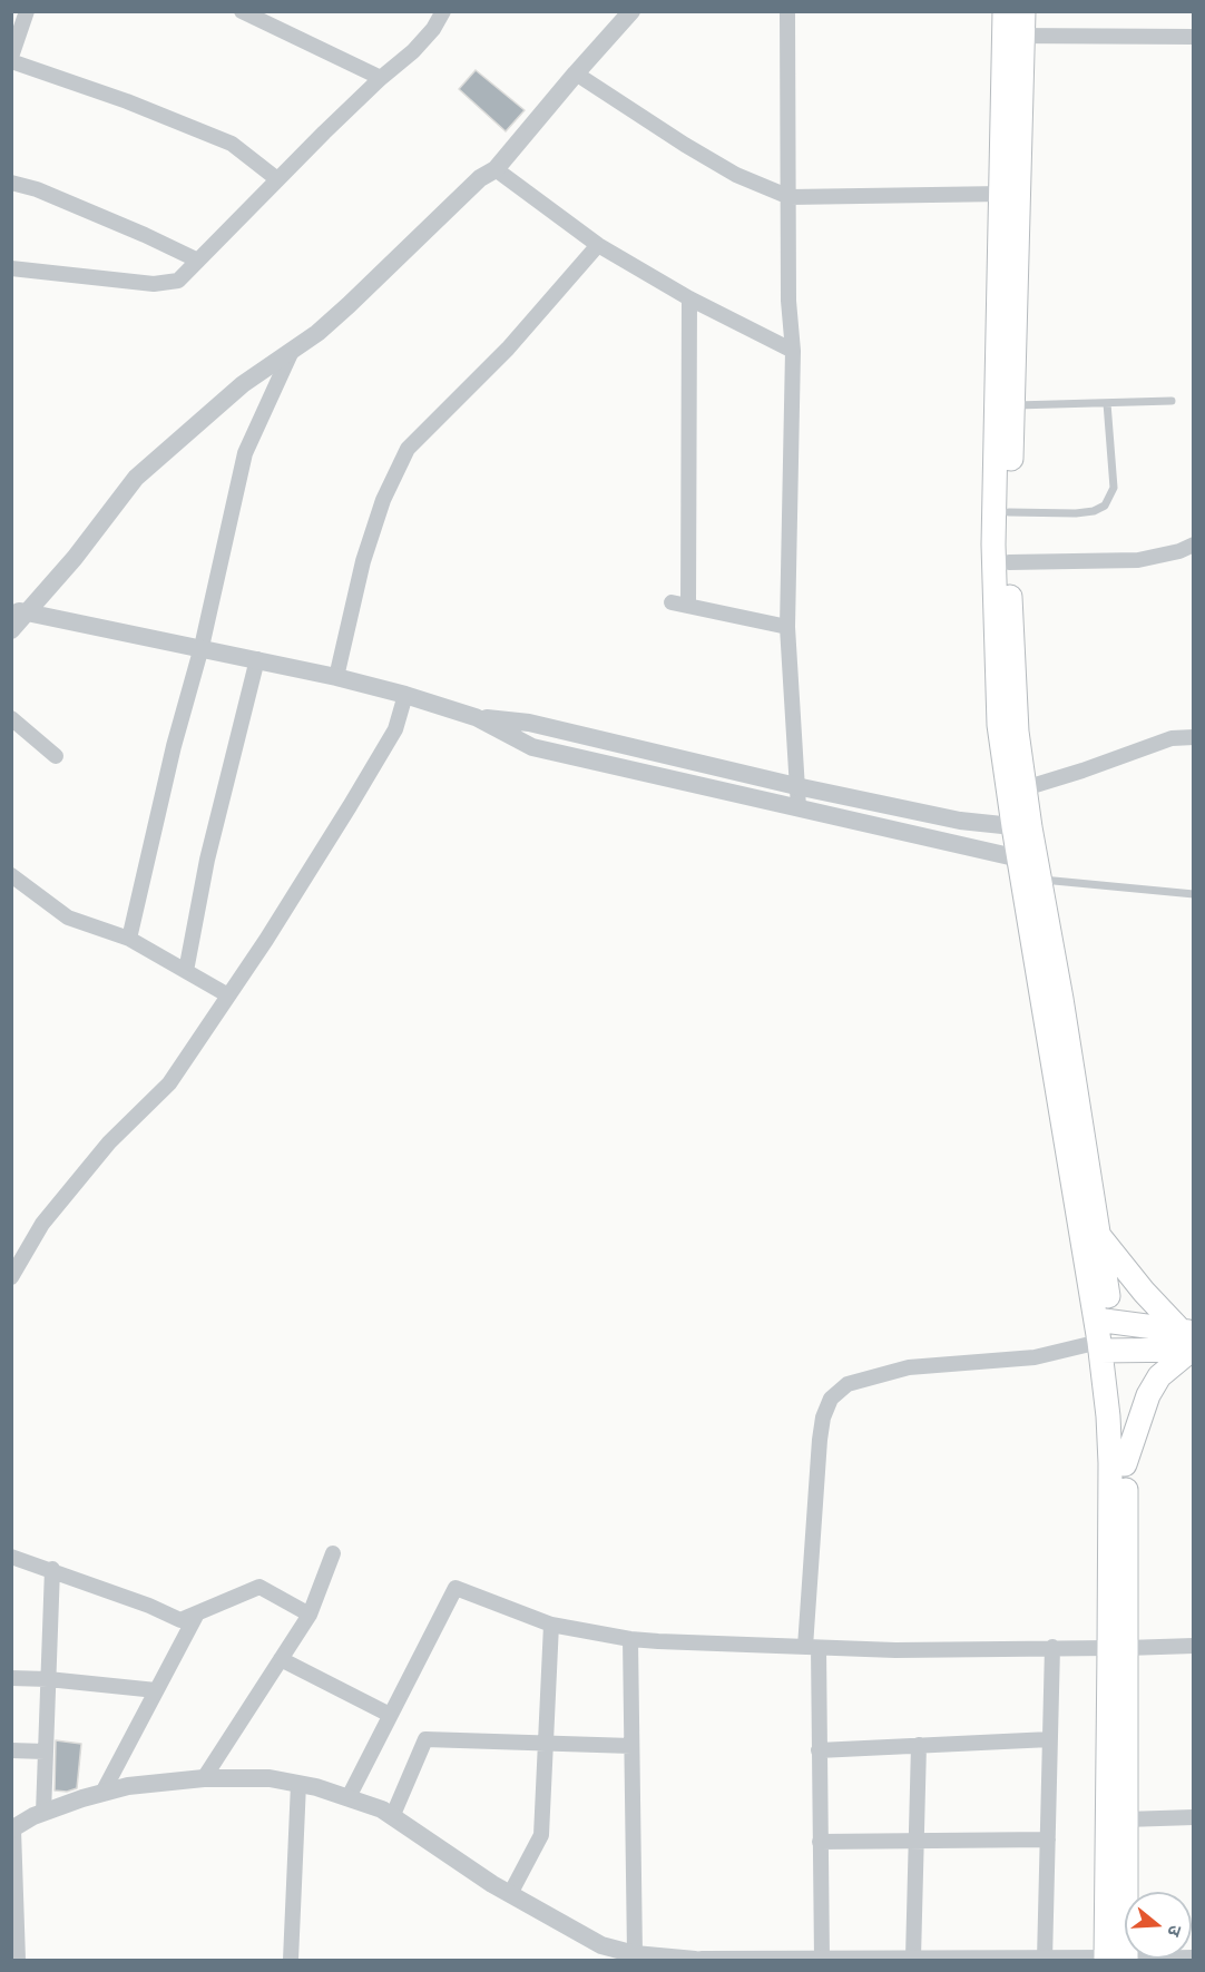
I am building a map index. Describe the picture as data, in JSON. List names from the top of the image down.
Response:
{
  "north": "right"
}
